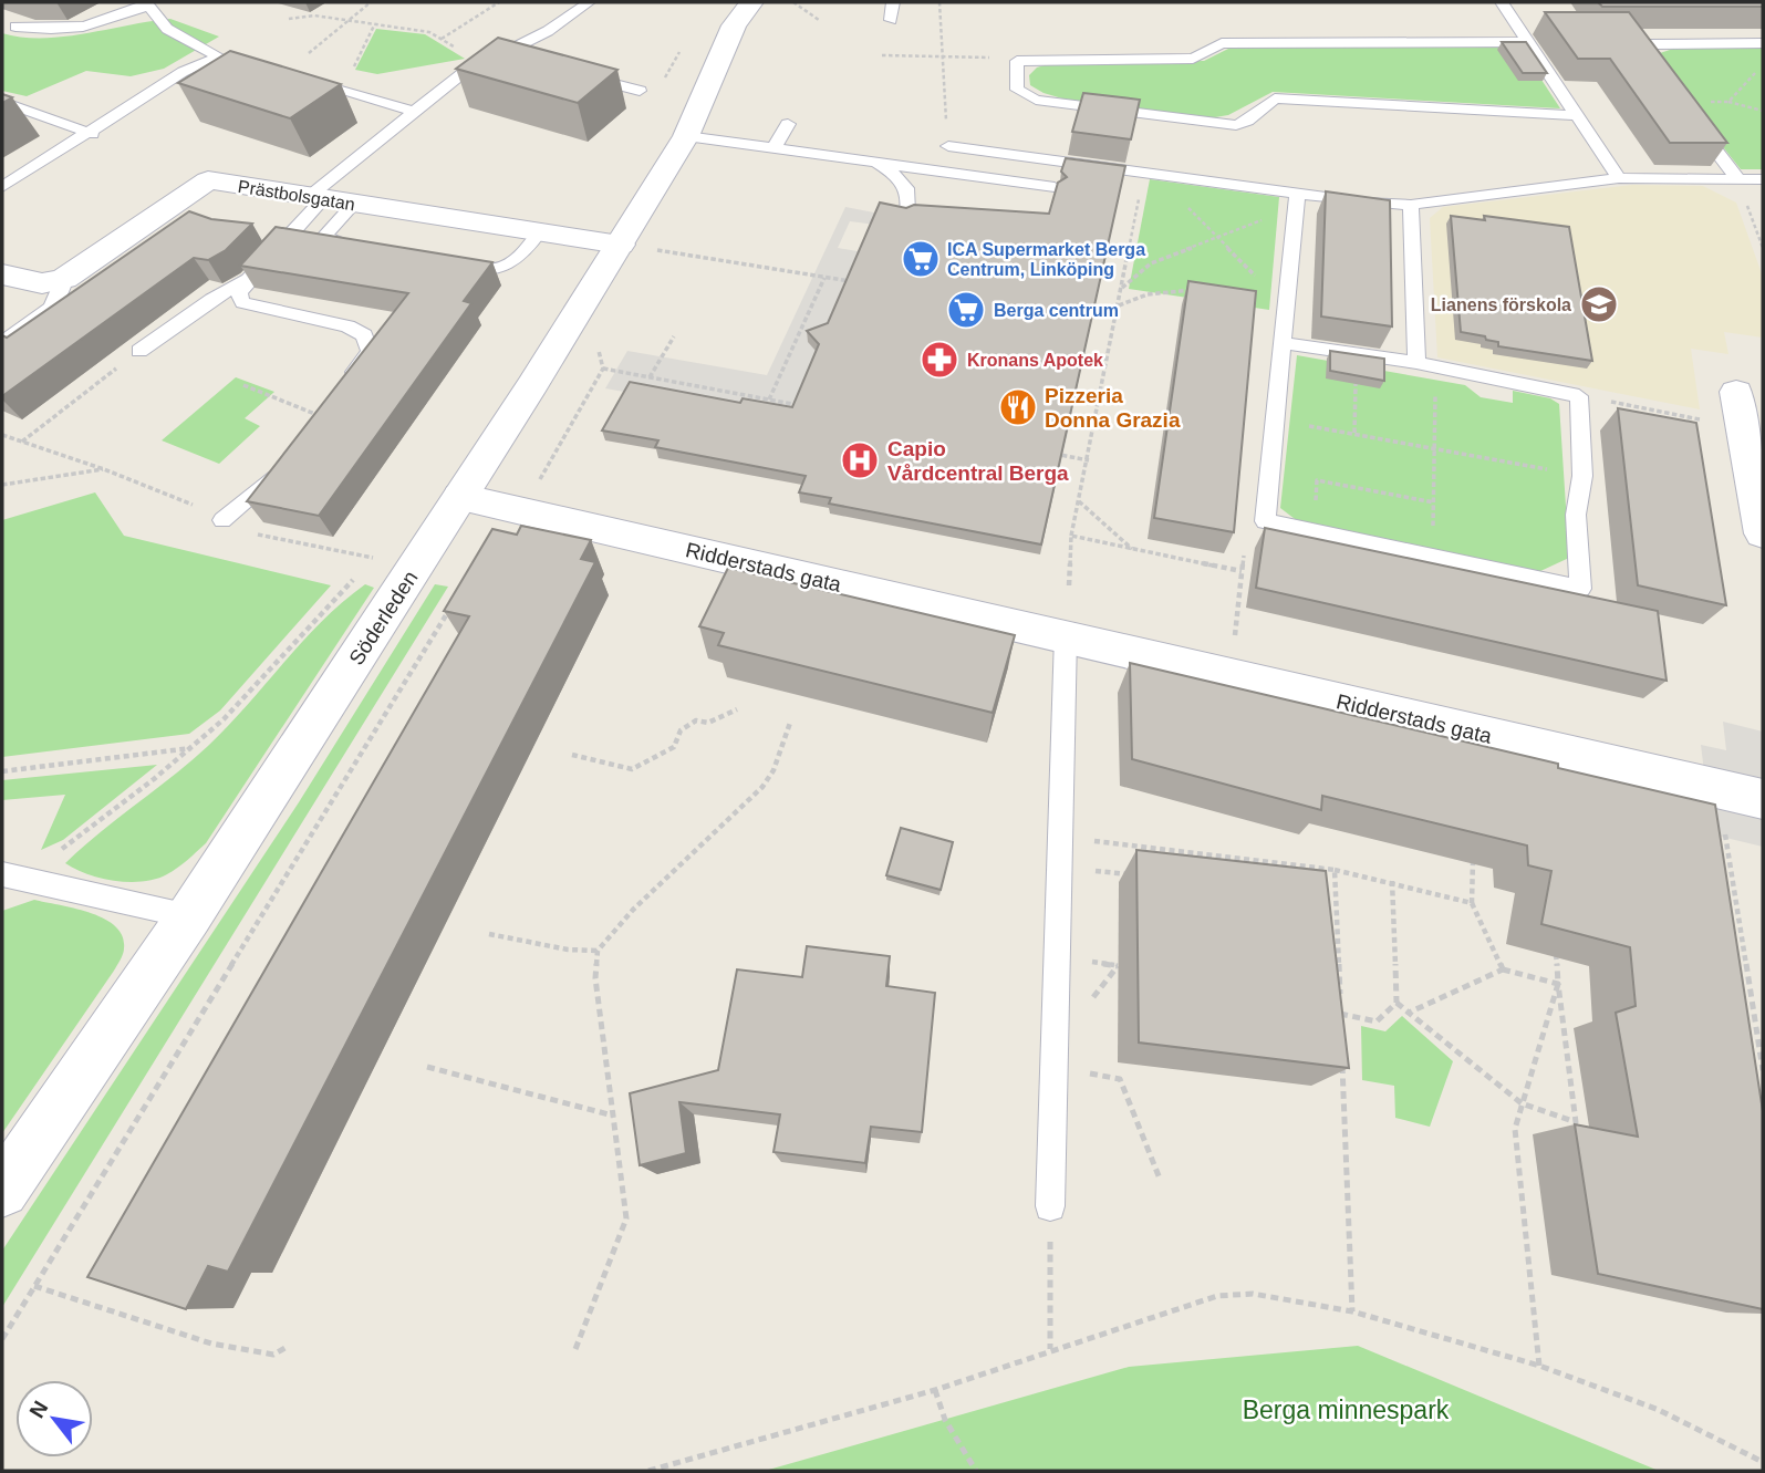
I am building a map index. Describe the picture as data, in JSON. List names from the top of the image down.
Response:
{
  "streets": {
    "street": ["Prästbolsgatan", "Ridderstads gata", "Söderleden"]
  },
  "crossings": [
    ["Prästbolsgatan", "Söderleden"],
    ["Ridderstads gata", "Söderleden"]
  ],
  "parks": ["Berga minnespark"],
  "places": {
    "supermarket": ["ICA Supermarket Berga Centrum, Linköping", "Berga centrum"],
    "school or university": ["Lianens förskola"],
    "pharmacy": ["Kronans Apotek"],
    "restaurant": ["Pizzeria Donna Grazia"],
    "hospital": ["Capio Vårdcentral Berga"]
  },
  "north": "top left"
}
